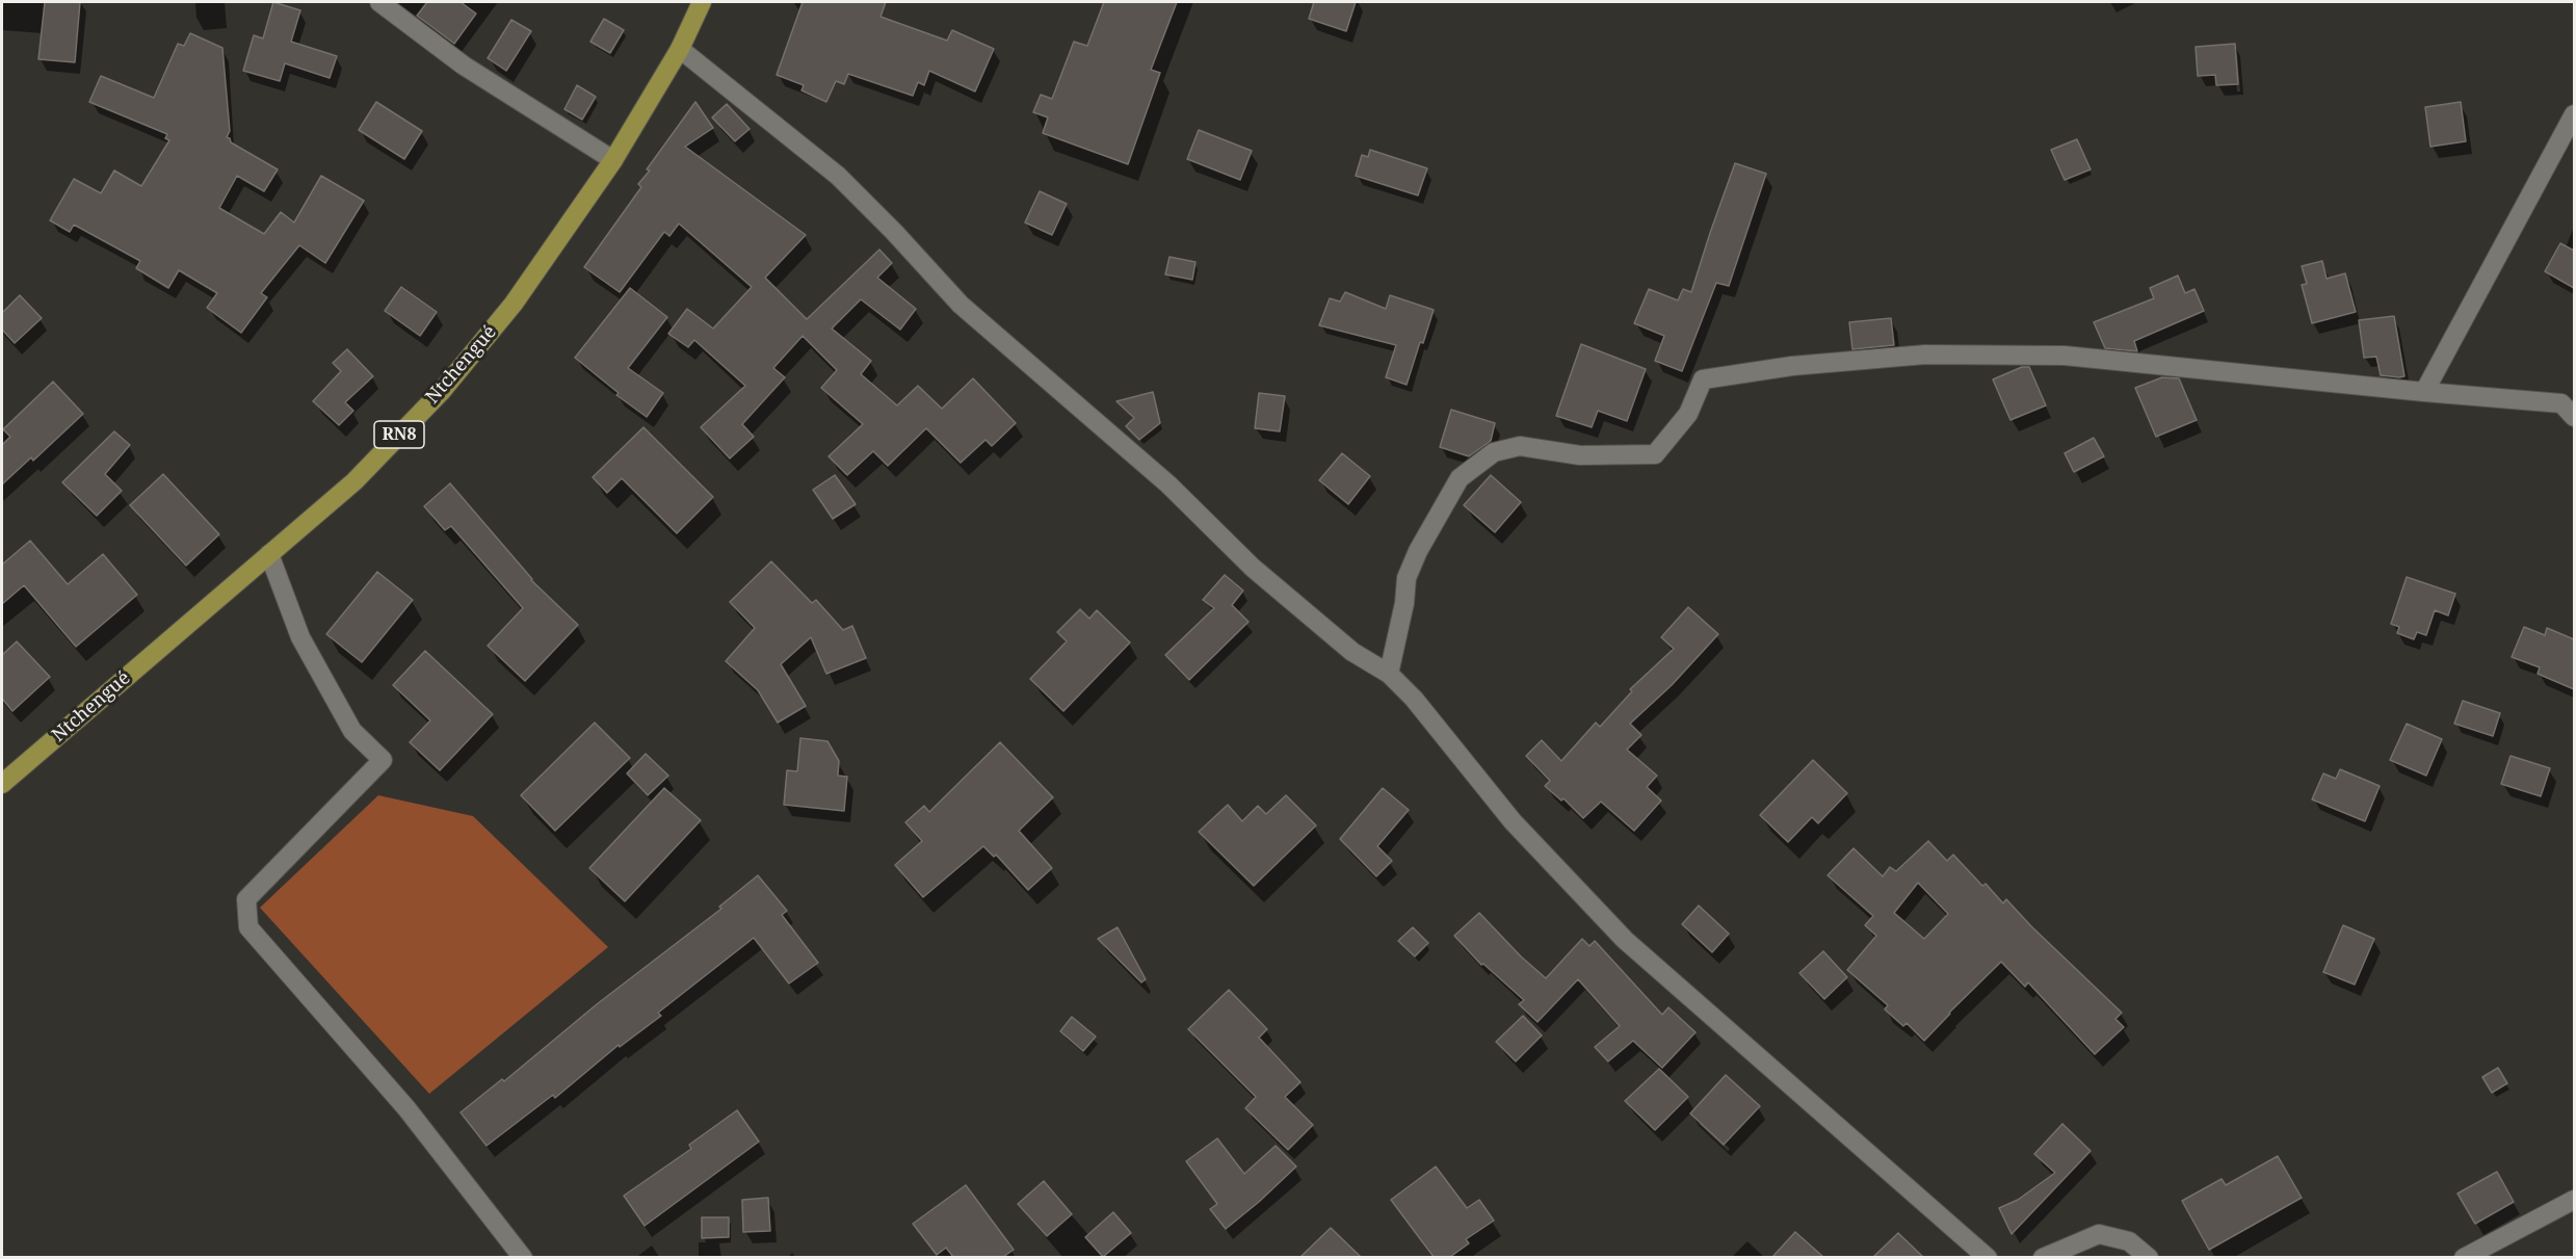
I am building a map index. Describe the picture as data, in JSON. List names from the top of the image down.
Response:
{
  "streets": {
    "main road": ["Ntchengué", "RN8"]
  }
}
